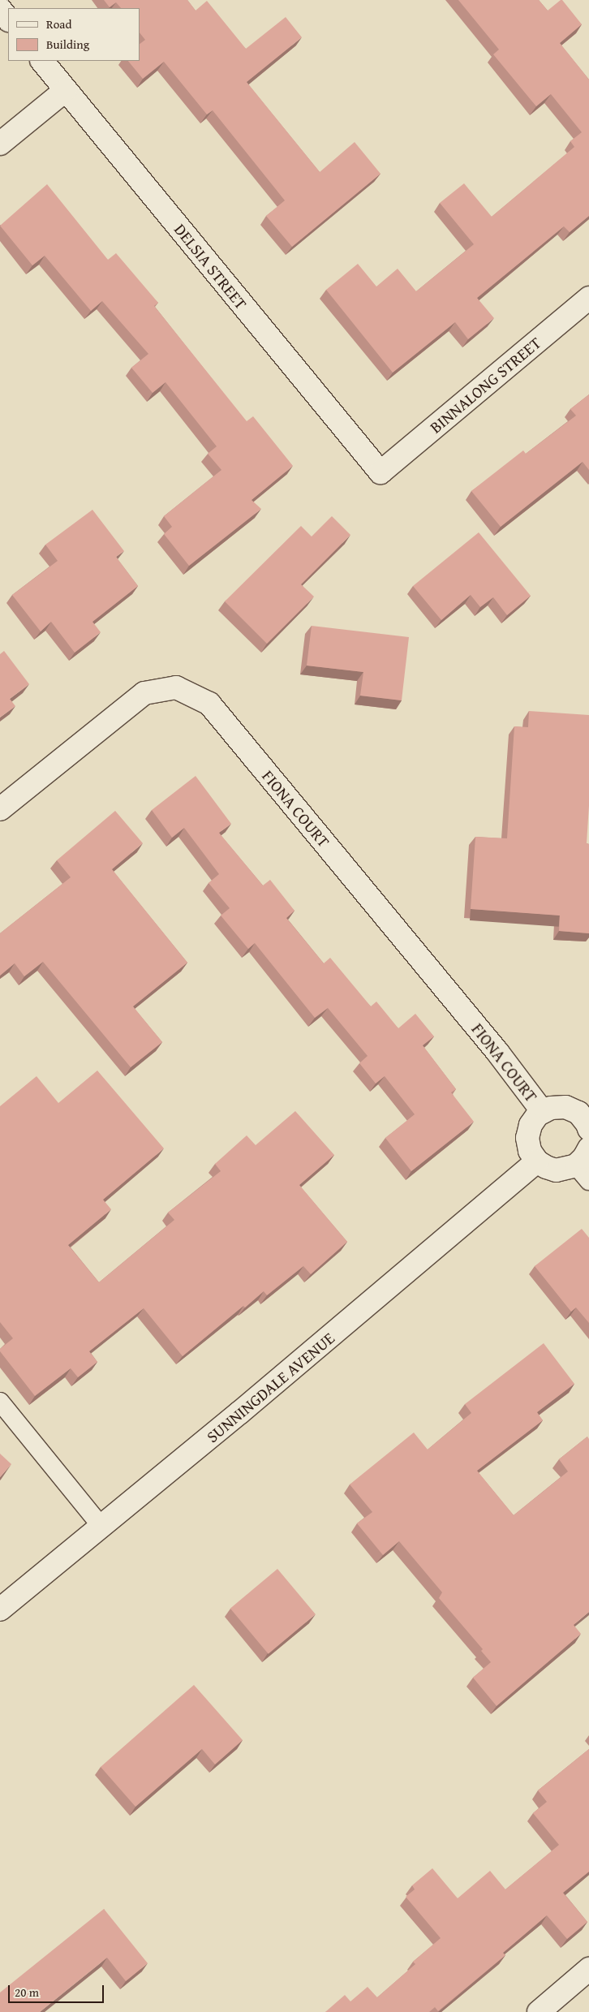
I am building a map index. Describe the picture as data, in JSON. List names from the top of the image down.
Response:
{
  "streets": {
    "street": [
      "DELSIA STREET",
      "BINNALONG STREET",
      "FIONA COURT",
      "SUNNINGDALE AVENUE"
    ]
  },
  "crossings": [
    ["DELSIA STREET", "BINNALONG STREET"]
  ],
  "legend": ["Road", "Building"],
  "scale_bar": "20 m"
}
